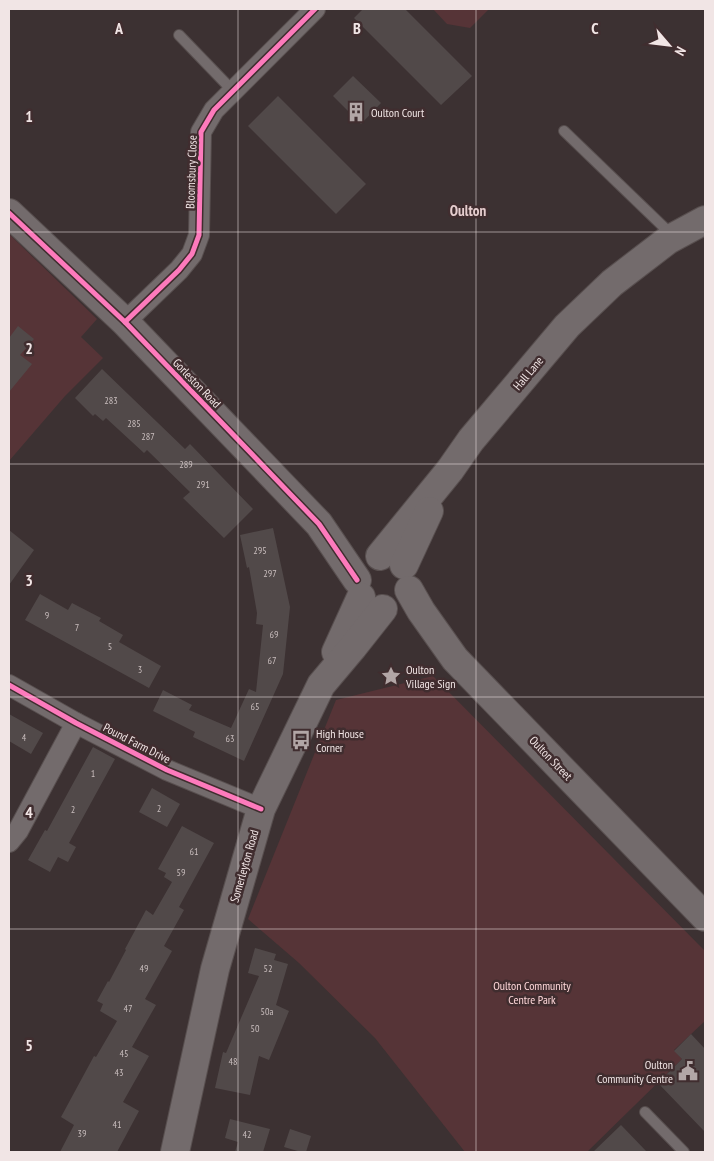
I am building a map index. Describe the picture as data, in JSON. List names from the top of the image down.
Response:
{
  "streets": {
    "main road": [
      "Hall Lane",
      "Gorleston Road",
      "Oulton Street",
      "Somerleyton Road"
    ],
    "street": ["Bloomsbury Close", "Pound Farm Drive"]
  },
  "crossings": [
    ["Bloomsbury Close", "Gorleston Road"],
    ["Hall Lane", "Gorleston Road"],
    ["Hall Lane", "Oulton Street"],
    ["Hall Lane", "Somerleyton Road"],
    ["Gorleston Road", "Oulton Street"],
    ["Gorleston Road", "Somerleyton Road"],
    ["Pound Farm Drive", "Somerleyton Road"],
    ["Oulton Street", "Somerleyton Road"]
  ],
  "districts": ["Oulton"],
  "parks": ["Oulton Community Centre Park"],
  "places": {
    "building": ["Oulton Court"],
    "place": ["Oulton Village Sign"],
    "bus stop": ["High House Corner"],
    "public building": ["Oulton Community Centre"]
  },
  "house_numbers": [
    "283",
    "285",
    "287",
    "289",
    "291",
    "295",
    "297",
    "9",
    "7",
    "69",
    "5",
    "67",
    "3",
    "65",
    "4",
    "63",
    "1",
    "2",
    "2",
    "61",
    "59",
    "49",
    "52",
    "47",
    "50a",
    "50",
    "45",
    "48",
    "43",
    "41",
    "39",
    "42"
  ],
  "north": "bottom right",
  "grid": {
    "columns": ["A", "B", "C"],
    "rows": [
      "1",
      "2",
      "3",
      "4",
      "5"
    ]
  }
}
